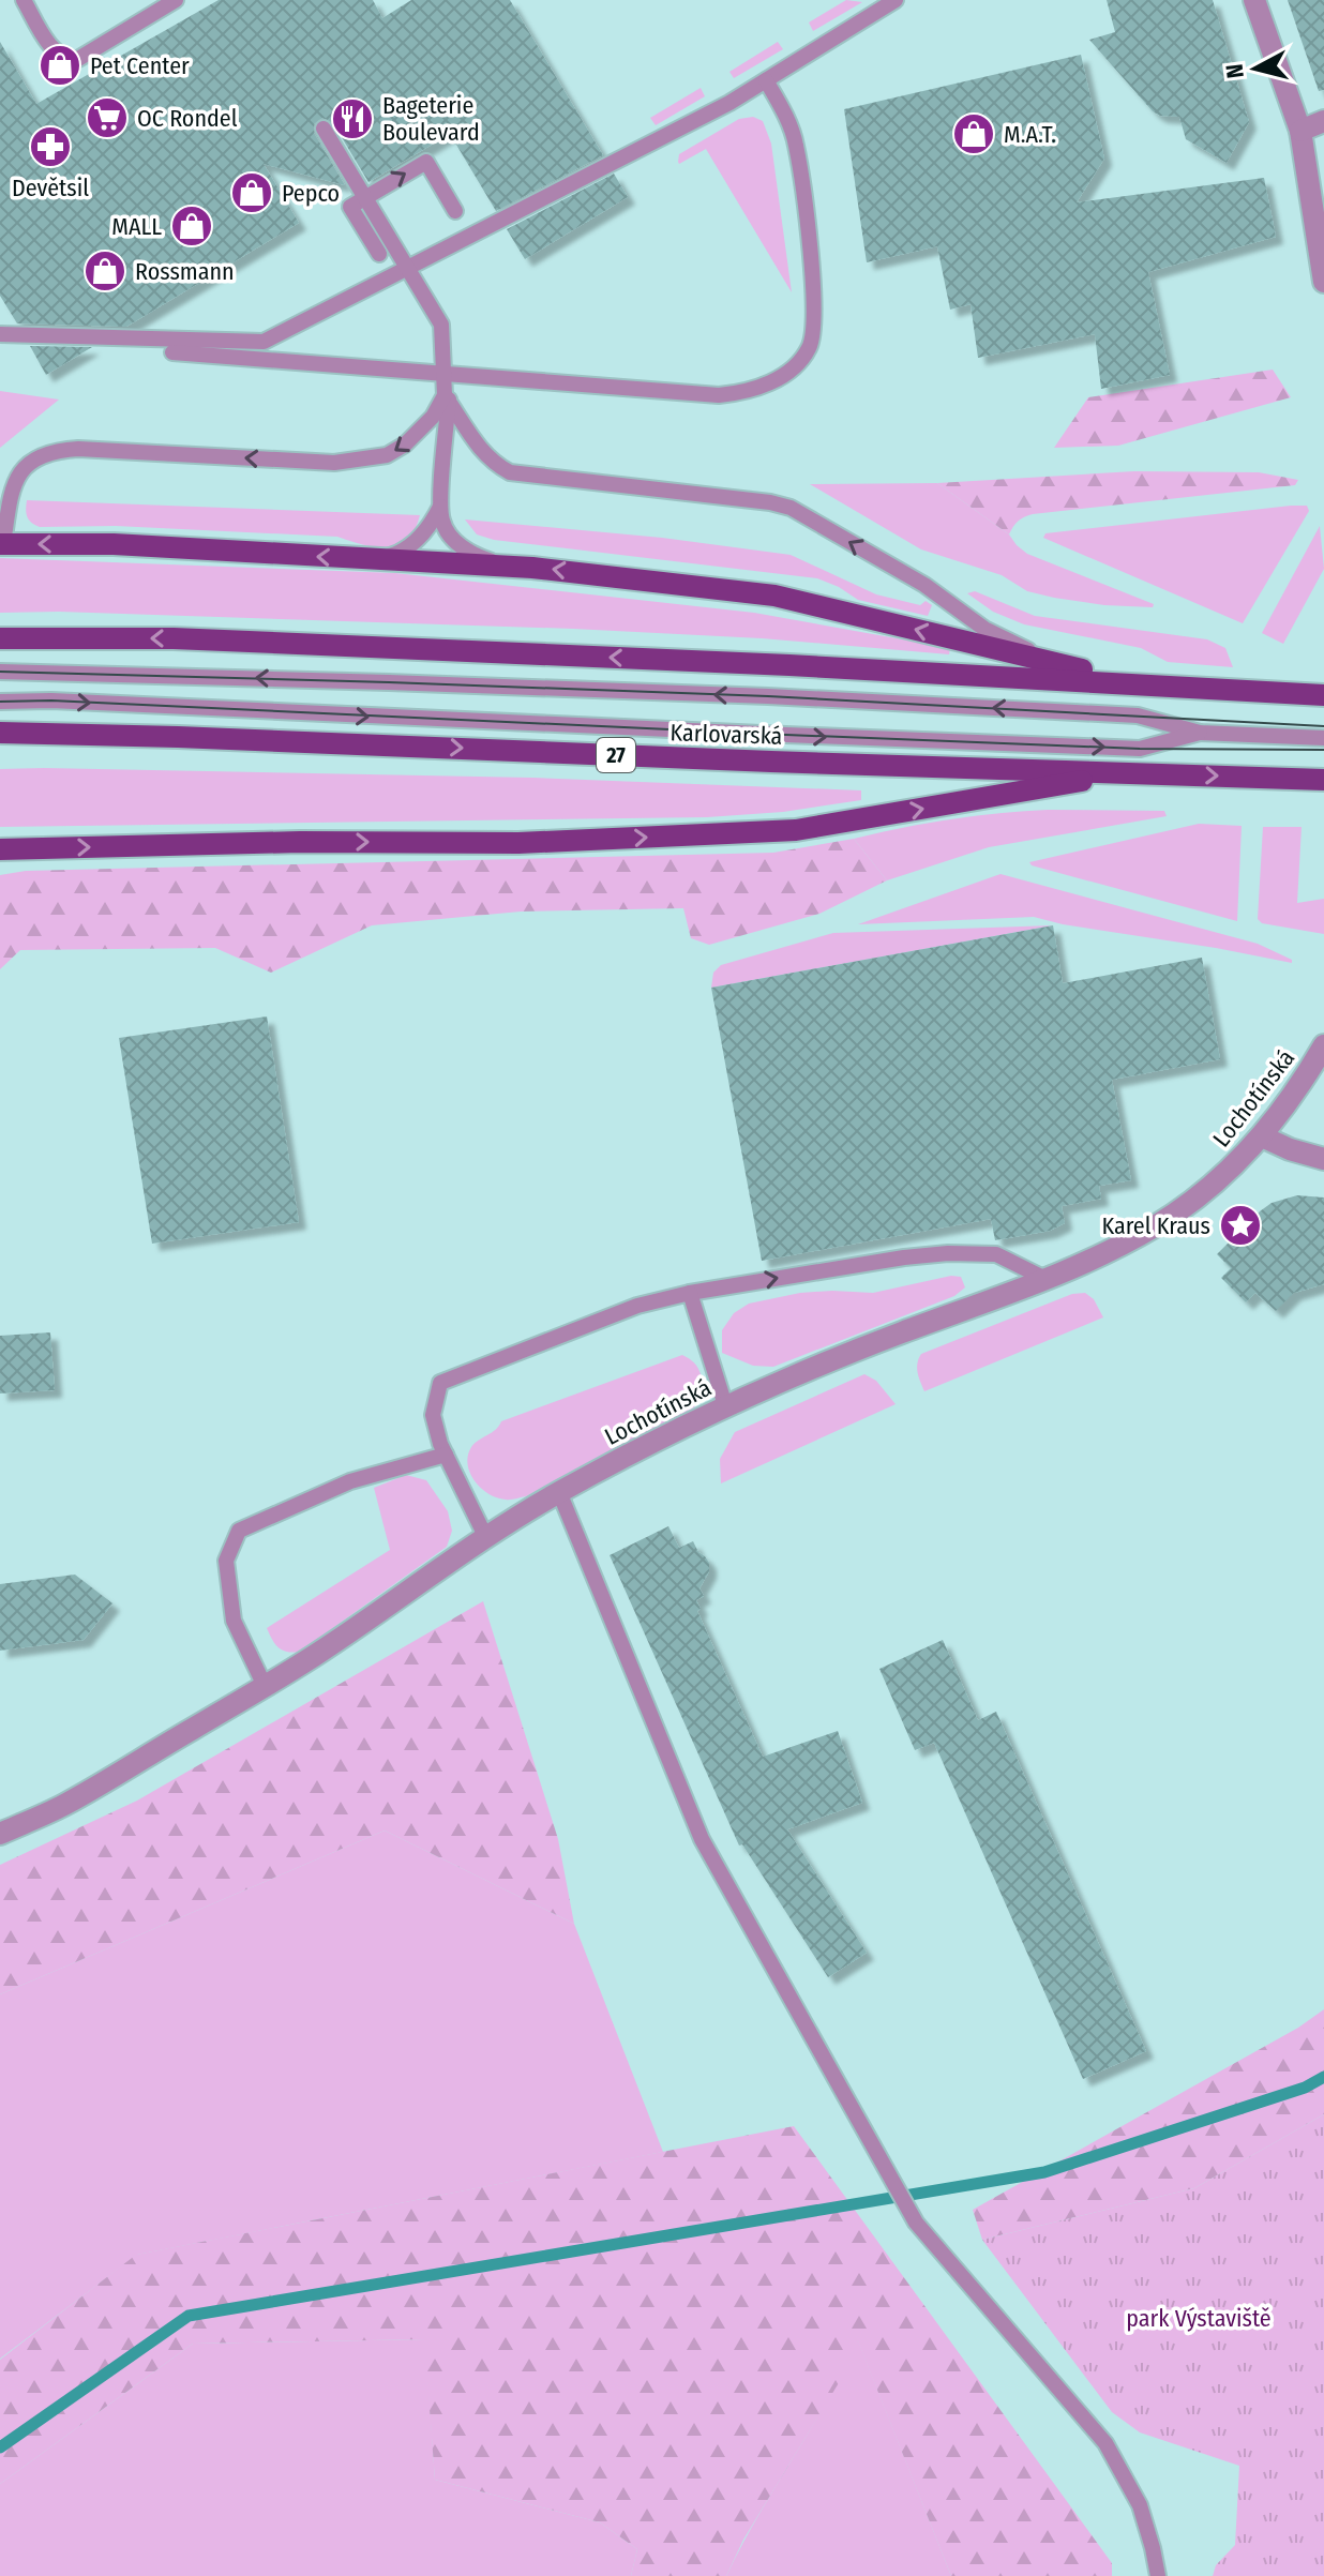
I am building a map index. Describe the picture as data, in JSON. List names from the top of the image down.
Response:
{
  "streets": {
    "main road": ["Karlovarská", "27"],
    "street": ["Lochotínská"]
  },
  "parks": ["park Výstaviště"],
  "places": {
    "shop": [
      "Pet Center",
      "M.A.T.",
      "Pepco",
      "MALL",
      "Rossmann"
    ],
    "supermarket": ["OC Rondel"],
    "restaurant": ["Bageterie Boulevard"],
    "pharmacy": ["Devětsil"],
    "place": ["Karel Kraus"]
  },
  "north": "left"
}
